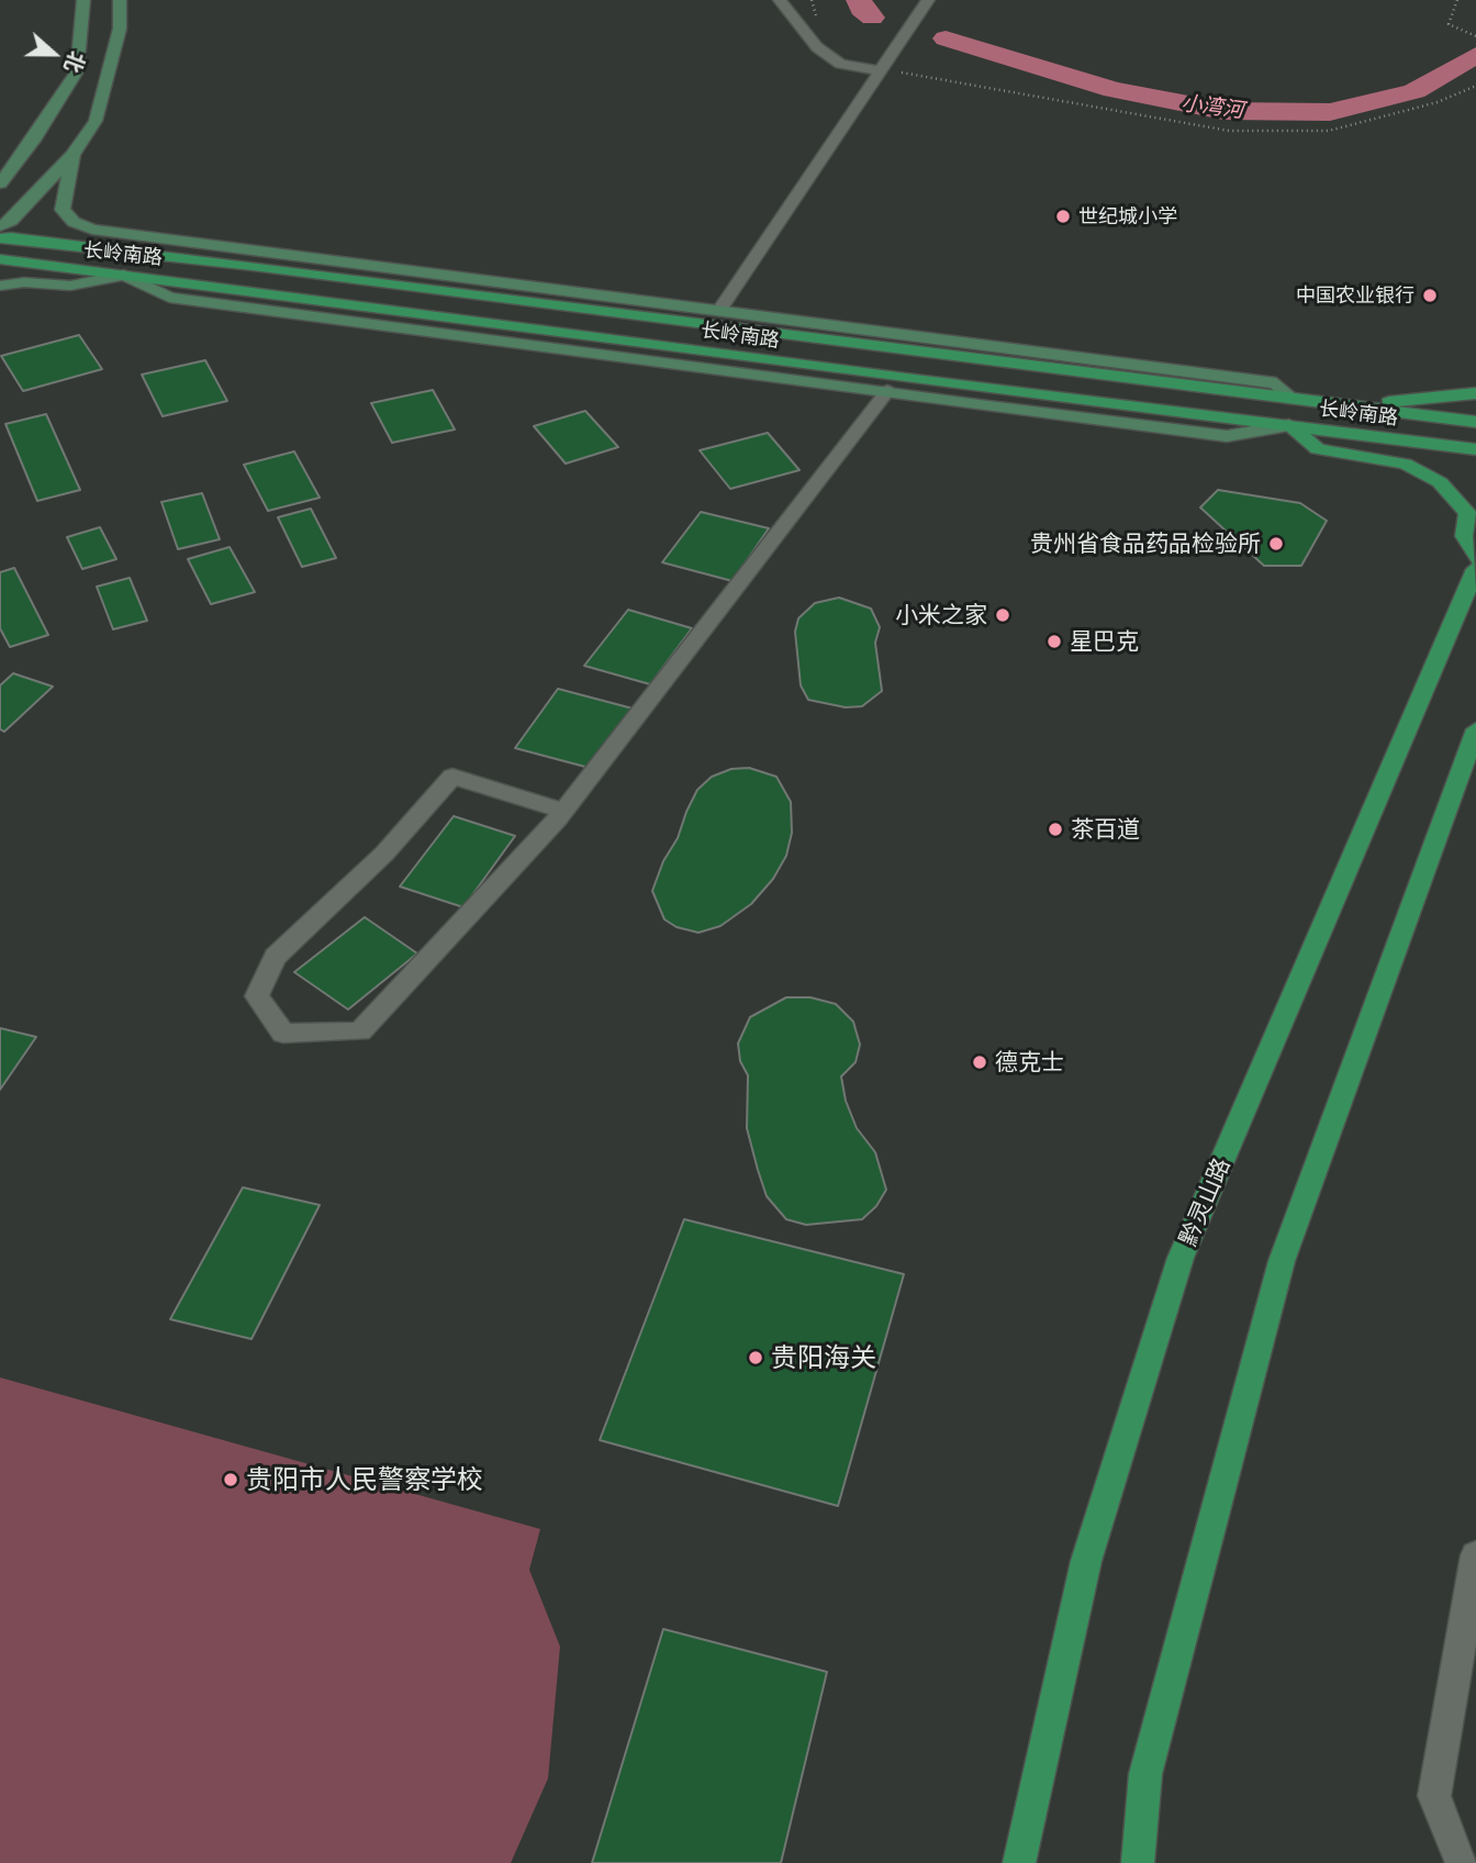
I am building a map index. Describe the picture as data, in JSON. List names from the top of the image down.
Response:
{
  "streets": {
    "main road": ["长岭南路", "黔灵山路"]
  },
  "water": ["小湾河"],
  "places": [
    "世纪城小学",
    "中国农业银行",
    "贵州省食品药品检验所",
    "小米之家",
    "星巴克",
    "茶百道",
    "德克士",
    "贵阳海关",
    "贵阳市人民警察学校"
  ],
  "north": "right"
}
